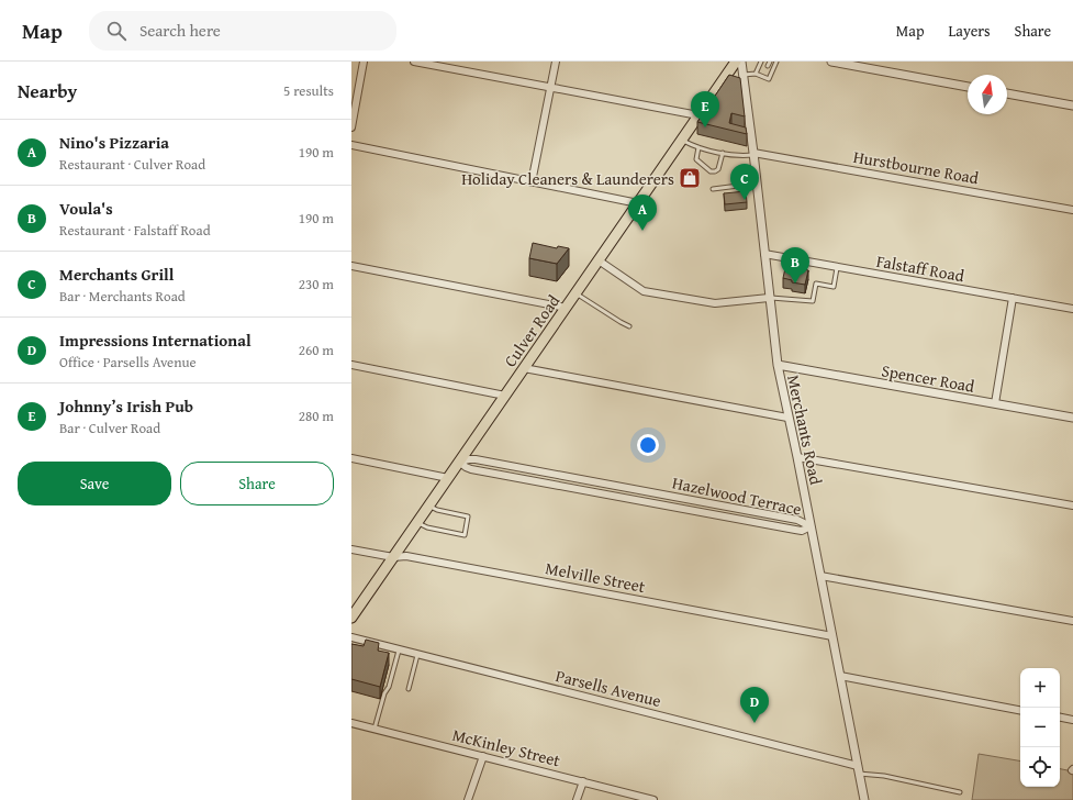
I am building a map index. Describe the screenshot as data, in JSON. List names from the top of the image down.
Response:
{
  "streets": {
    "main road": ["Culver Road"],
    "street": [
      "Hurstbourne Road",
      "Falstaff Road",
      "Spencer Road",
      "Merchants Road",
      "Hazelwood Terrace",
      "Melville Street",
      "Parsells Avenue",
      "McKinley Street"
    ]
  },
  "crossings": [
    ["Hurstbourne Road", "Merchants Road"],
    ["Falstaff Road", "Merchants Road"],
    ["Culver Road", "Hazelwood Terrace"],
    ["Culver Road", "Melville Street"],
    ["Spencer Road", "Merchants Road"],
    ["Merchants Road", "Hazelwood Terrace"],
    ["Merchants Road", "Melville Street"],
    ["Merchants Road", "Parsells Avenue"]
  ],
  "places": {
    "shop": ["Holiday Cleaners & Launderers"]
  },
  "north": "top",
  "page": {
    "header": "Map",
    "search": "Search here",
    "nav": ["Map", "Layers", "Share"],
    "heading": ["Nearby", "5 results"],
    "pins": [
      "E",
      "C",
      "A",
      "B",
      "D"
    ],
    "list": [
      {
        "mark": "A",
        "name": "Nino's Pizzaria",
        "note": "Restaurant · Culver Road",
        "value": "190 m"
      },
      {
        "mark": "B",
        "name": "Voula's",
        "note": "Restaurant · Falstaff Road",
        "value": "190 m"
      },
      {
        "mark": "C",
        "name": "Merchants Grill",
        "note": "Bar · Merchants Road",
        "value": "230 m"
      },
      {
        "mark": "D",
        "name": "Impressions International",
        "note": "Office · Parsells Avenue",
        "value": "260 m"
      },
      {
        "mark": "E",
        "name": "Johnny’s Irish Pub",
        "note": "Bar · Culver Road",
        "value": "280 m"
      }
    ],
    "buttons": ["Save", "Share"],
    "map_buttons": ["+", "−"]
  }
}
